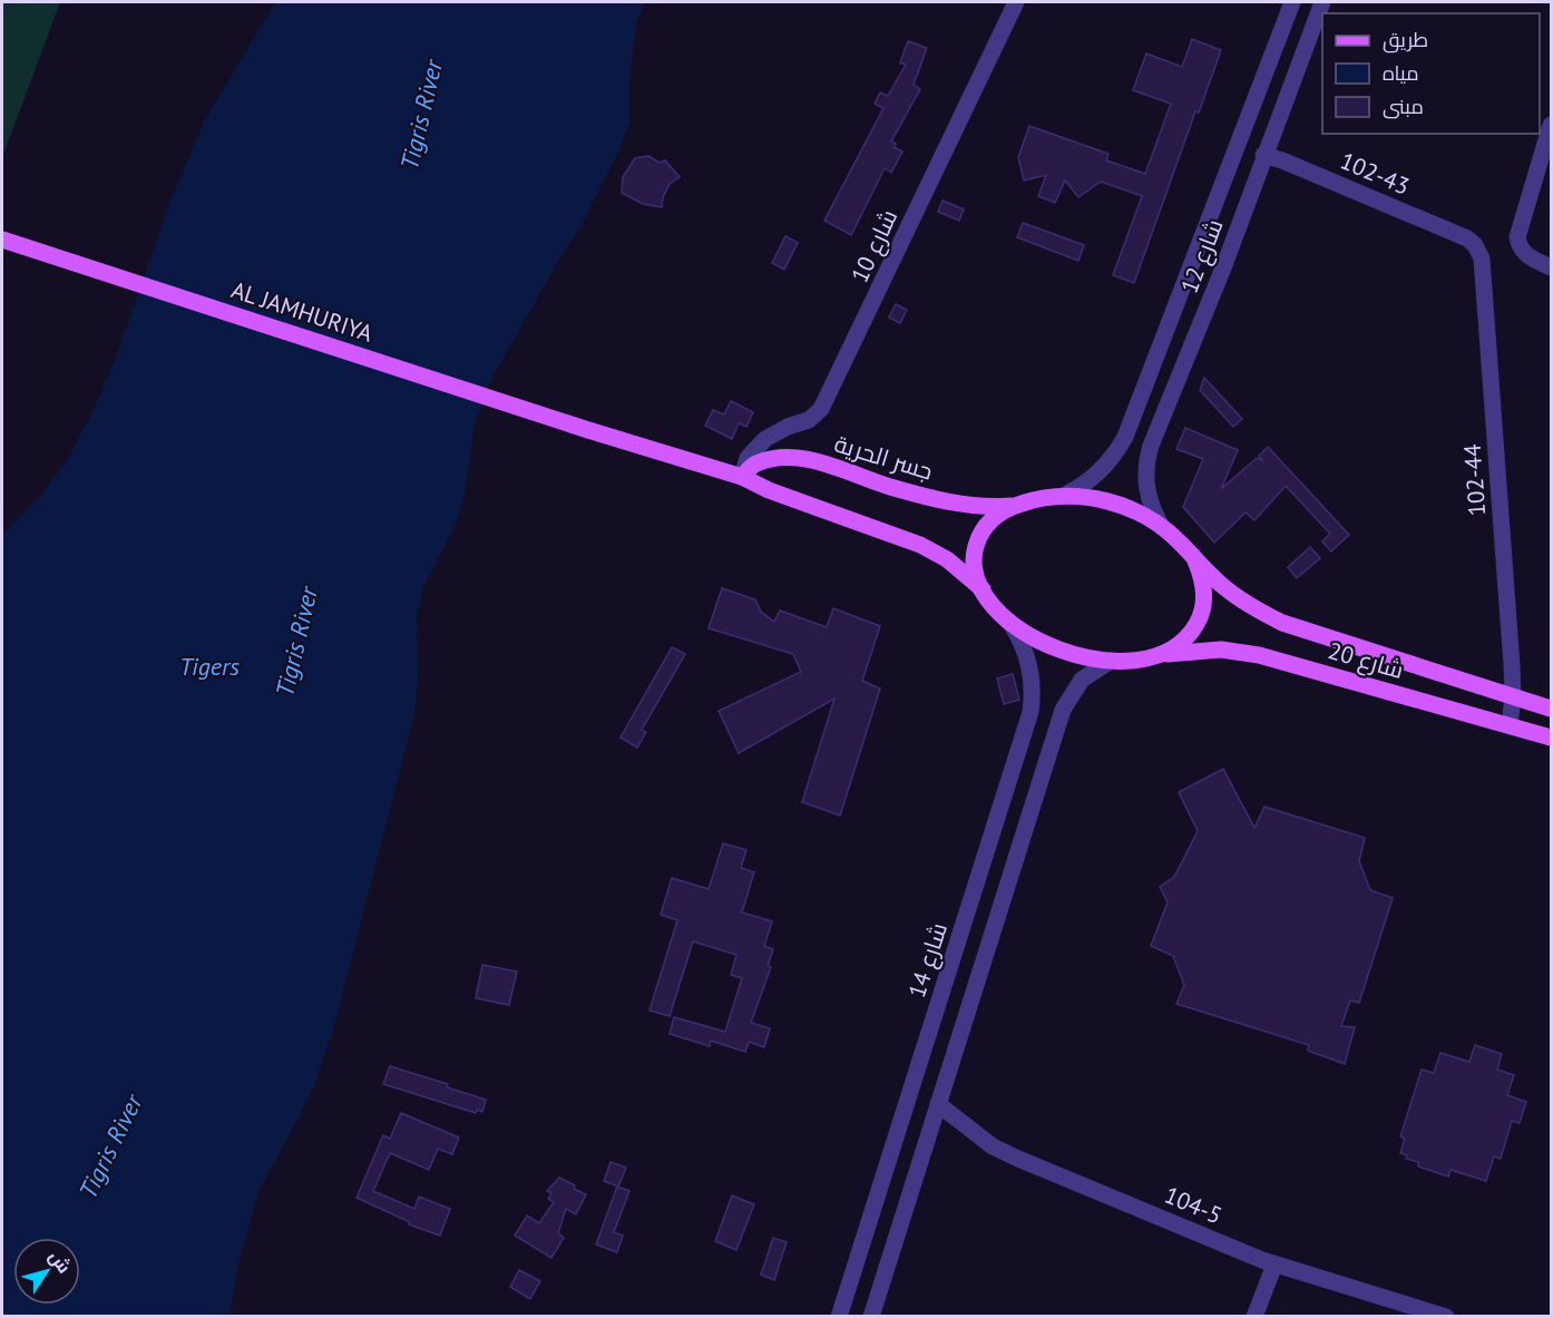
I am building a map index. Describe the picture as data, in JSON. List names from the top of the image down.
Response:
{
  "streets": {
    "main road": ["AL JAMHURIYA", "جسر الحرية", "شارع 20"],
    "street": [
      "102-43",
      "شارع 10",
      "شارع 12",
      "102-44",
      "شارع 14",
      "104-5"
    ]
  },
  "crossings": [
    ["102-43", "شارع 12"],
    ["102-43", "102-44"],
    ["شارع 10", "AL JAMHURIYA"],
    ["شارع 10", "جسر الحرية"],
    ["شارع 12", "جسر الحرية"],
    ["شارع 12", "شارع 20"],
    ["شارع 12", "شارع 14"],
    ["AL JAMHURIYA", "جسر الحرية"],
    ["جسر الحرية", "شارع 20"],
    ["جسر الحرية", "شارع 14"],
    ["102-44", "شارع 20"],
    ["شارع 20", "شارع 14"]
  ],
  "water": ["Tigris River", "Tigers"],
  "legend": ["طريق", "مياه", "مبنى"],
  "north": "top right"
}
